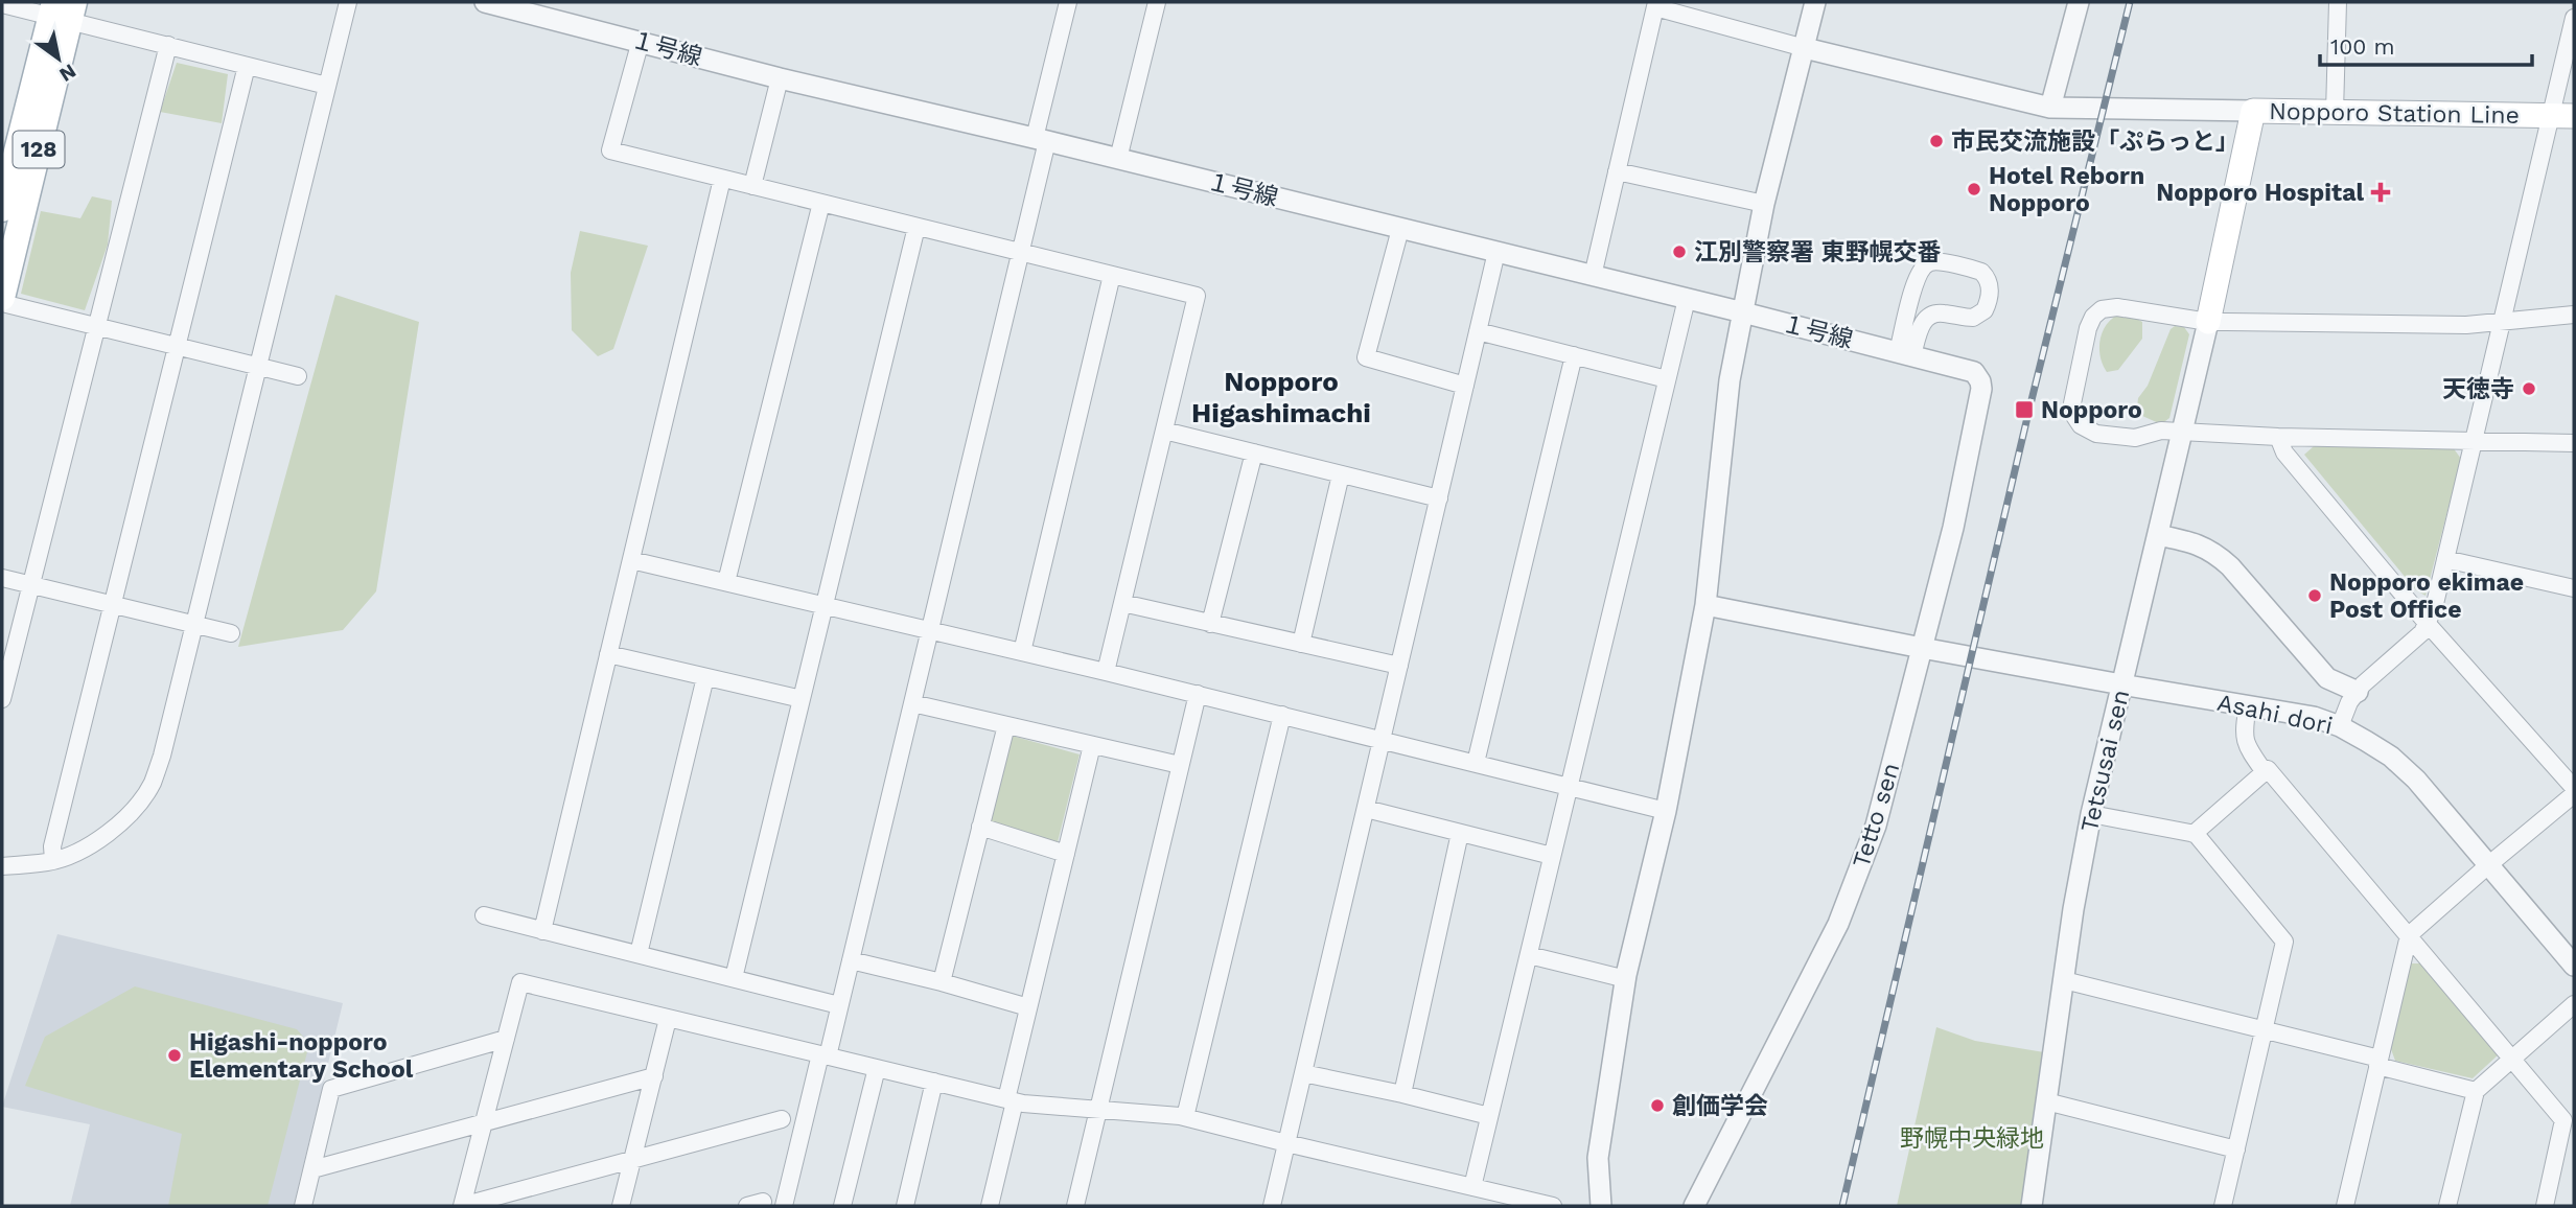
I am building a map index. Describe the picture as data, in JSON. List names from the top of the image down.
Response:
{
  "streets": {
    "main road": ["Nopporo Station Line", "128"],
    "street": [
      "１号線",
      "Asahi dori",
      "Tetsusai sen",
      "Tetto sen"
    ]
  },
  "crossings": [
    ["１号線", "Tetto sen"],
    ["Nopporo Station Line", "Tetsusai sen"],
    ["Asahi dori", "Tetsusai sen"],
    ["Asahi dori", "Tetto sen"]
  ],
  "districts": ["Nopporo Higashimachi"],
  "parks": ["野幌中央緑地"],
  "places": {
    "other": [
      "市民交流施設「ぷらっと」",
      "Hotel Reborn Nopporo",
      "江別警察署 東野幌交番",
      "天徳寺",
      "Nopporo ekimae Post Office",
      "Higashi-nopporo Elementary School",
      "創価学会"
    ],
    "health": ["Nopporo Hospital"],
    "transit": ["Nopporo"]
  },
  "scale_bar": "100 m",
  "north": "bottom right"
}
